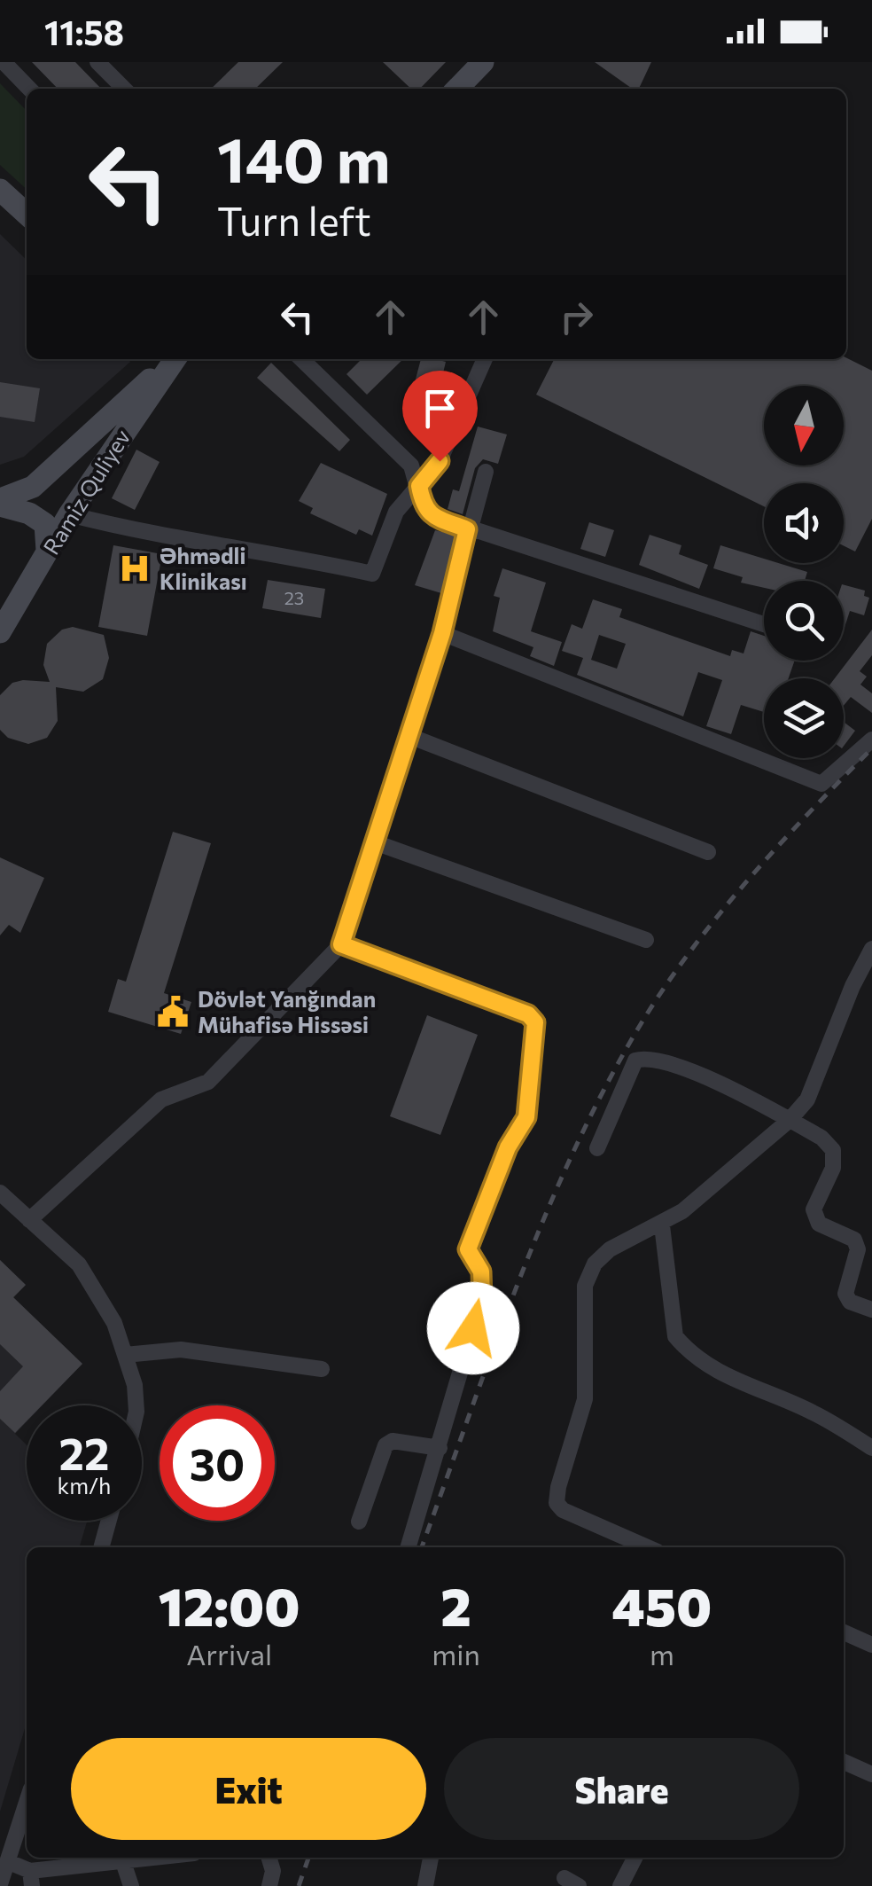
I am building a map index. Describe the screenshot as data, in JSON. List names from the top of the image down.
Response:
{
  "streets": {
    "main road": ["Ramiz Quliyev"]
  },
  "places": {
    "hospital": ["Əhmədli Klinikası"],
    "public building": ["Dövlət Yanğından Mühafisə Hissəsi"]
  },
  "house_numbers": ["23"],
  "north": "bottom",
  "page": {
    "status": "11:58",
    "turn": ["140 m", "Turn left"],
    "speed": "22 km/h",
    "limit": "30",
    "eta": [
      "12:00",
      "Arrival",
      "2",
      "min",
      "450",
      "m"
    ],
    "buttons": ["Exit", "Share"]
  }
}
